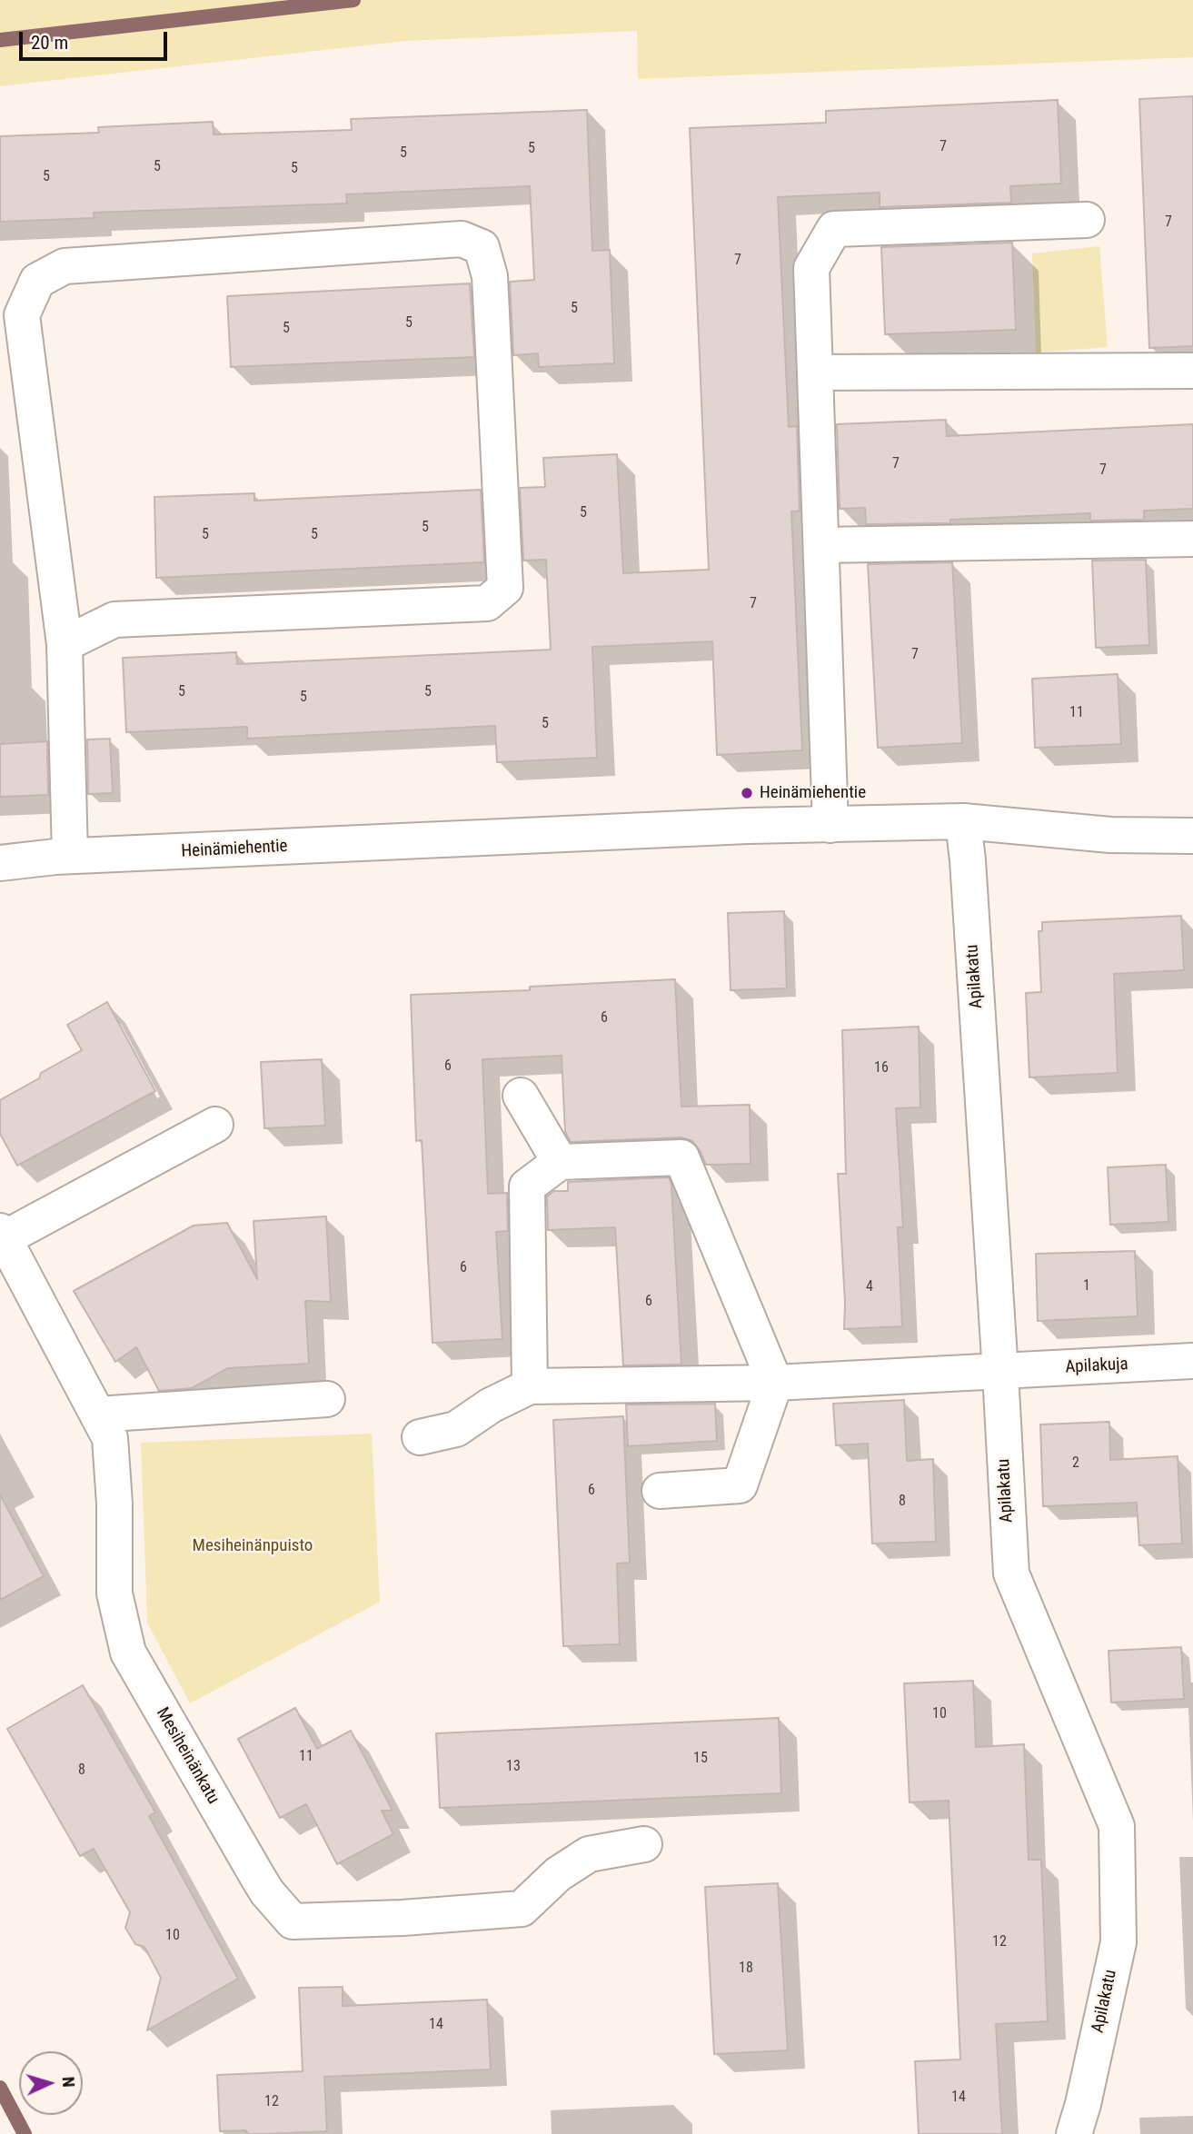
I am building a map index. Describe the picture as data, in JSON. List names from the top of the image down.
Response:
{
  "streets": {
    "street": [
      "Heinämiehentie",
      "Apilakatu",
      "Apilakuja",
      "Mesiheinänkatu"
    ]
  },
  "crossings": [
    ["Heinämiehentie", "Apilakatu"],
    ["Apilakatu", "Apilakuja"]
  ],
  "parks": ["Mesiheinänpuisto"],
  "places": ["Heinämiehentie"],
  "house_numbers": [
    "7",
    "5",
    "5",
    "5",
    "5",
    "5",
    "7",
    "7",
    "5",
    "5",
    "5",
    "7",
    "7",
    "5",
    "5",
    "5",
    "5",
    "7",
    "7",
    "5",
    "5",
    "5",
    "11",
    "5",
    "6",
    "6",
    "16",
    "6",
    "1",
    "4",
    "6",
    "2",
    "6",
    "8",
    "10",
    "11",
    "15",
    "13",
    "8",
    "10",
    "12",
    "18",
    "14",
    "14",
    "12"
  ],
  "scale_bar": "20 m",
  "north": "right"
}
